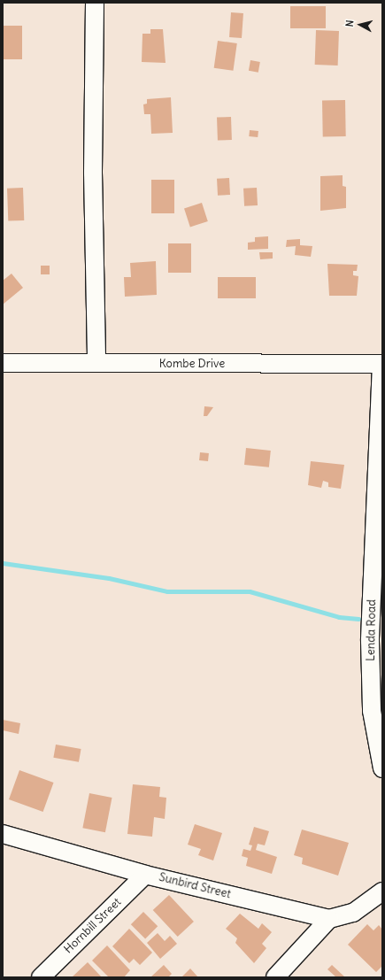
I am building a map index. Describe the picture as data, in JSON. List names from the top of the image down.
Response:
{
  "streets": {
    "street": [
      "Kombe Drive",
      "Lenda Road",
      "Sunbird Street",
      "Hornbill Street"
    ]
  },
  "crossings": [
    ["Kombe Drive", "Lenda Road"],
    ["Sunbird Street", "Hornbill Street"]
  ],
  "north": "left"
}
